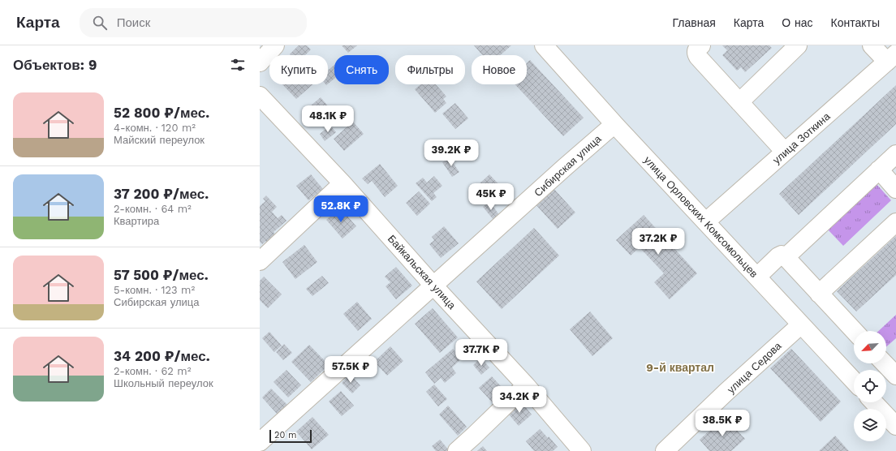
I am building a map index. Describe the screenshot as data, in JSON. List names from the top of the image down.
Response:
{
  "streets": {
    "street": [
      "улица Зоткина",
      "Сибирская улица",
      "улица Орловских Комсомольцев",
      "Байкальская улица",
      "улица Седова"
    ]
  },
  "crossings": [
    ["улица Зоткина", "улица Орловских Комсомольцев"],
    ["Сибирская улица", "улица Орловских Комсомольцев"],
    ["Сибирская улица", "Байкальская улица"],
    ["улица Орловских Комсомольцев", "улица Седова"]
  ],
  "districts": ["9-й квартал"],
  "scale_bar": "20 m",
  "north": "bottom left",
  "page": {
    "header": "Карта",
    "search": "Поиск",
    "nav": [
      "Главная",
      "Карта",
      "О нас",
      "Контакты"
    ],
    "heading": "Объектов: 9",
    "chip": [
      "Купить",
      "Снять",
      "Фильтры",
      "Новое"
    ],
    "list": [
      {
        "name": "52 800 ₽/мес.",
        "note": "4-комн. · 120 m² · Майский переулок"
      },
      {
        "name": "37 200 ₽/мес.",
        "note": "2-комн. · 64 m² · Квартира"
      },
      {
        "name": "57 500 ₽/мес.",
        "note": "5-комн. · 123 m² · Сибирская улица"
      },
      {
        "name": "34 200 ₽/мес.",
        "note": "2-комн. · 62 m² · Школьный переулок"
      }
    ],
    "price": [
      "48.1K ₽",
      "39.2K ₽",
      "45K ₽",
      "52.8K ₽",
      "37.2K ₽",
      "37.7K ₽",
      "57.5K ₽",
      "34.2K ₽",
      "38.5K ₽"
    ],
    "scale": "20 m"
  }
}
